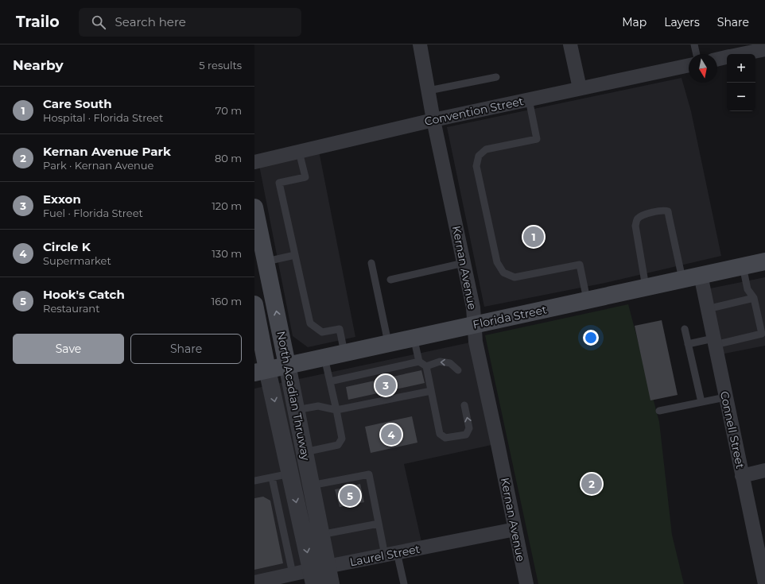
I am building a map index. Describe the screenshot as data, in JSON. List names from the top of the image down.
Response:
{
  "streets": {
    "main road": ["Florida Street", "North Acadian Thruway"],
    "street": [
      "Convention Street",
      "Kernan Avenue",
      "Connell Street",
      "Laurel Street"
    ]
  },
  "crossings": [
    ["Convention Street", "Kernan Avenue"],
    ["Kernan Avenue", "Florida Street"],
    ["Kernan Avenue", "Laurel Street"],
    ["Florida Street", "North Acadian Thruway"],
    ["Florida Street", "Connell Street"],
    ["North Acadian Thruway", "Laurel Street"]
  ],
  "north": "bottom",
  "page": {
    "header": "Trailo",
    "search": "Search here",
    "nav": ["Map", "Layers", "Share"],
    "heading": ["Nearby", "5 results"],
    "map_buttons": ["+", "−"],
    "list": [
      {
        "mark": "1",
        "name": "Care South",
        "note": "Hospital · Florida Street",
        "value": "70 m"
      },
      {
        "mark": "2",
        "name": "Kernan Avenue Park",
        "note": "Park · Kernan Avenue",
        "value": "80 m"
      },
      {
        "mark": "3",
        "name": "Exxon",
        "note": "Fuel · Florida Street",
        "value": "120 m"
      },
      {
        "mark": "4",
        "name": "Circle K",
        "note": "Supermarket",
        "value": "130 m"
      },
      {
        "mark": "5",
        "name": "Hook's Catch",
        "note": "Restaurant",
        "value": "160 m"
      }
    ],
    "pins": [
      "1",
      "3",
      "4",
      "2",
      "5"
    ],
    "buttons": ["Save", "Share"]
  }
}
